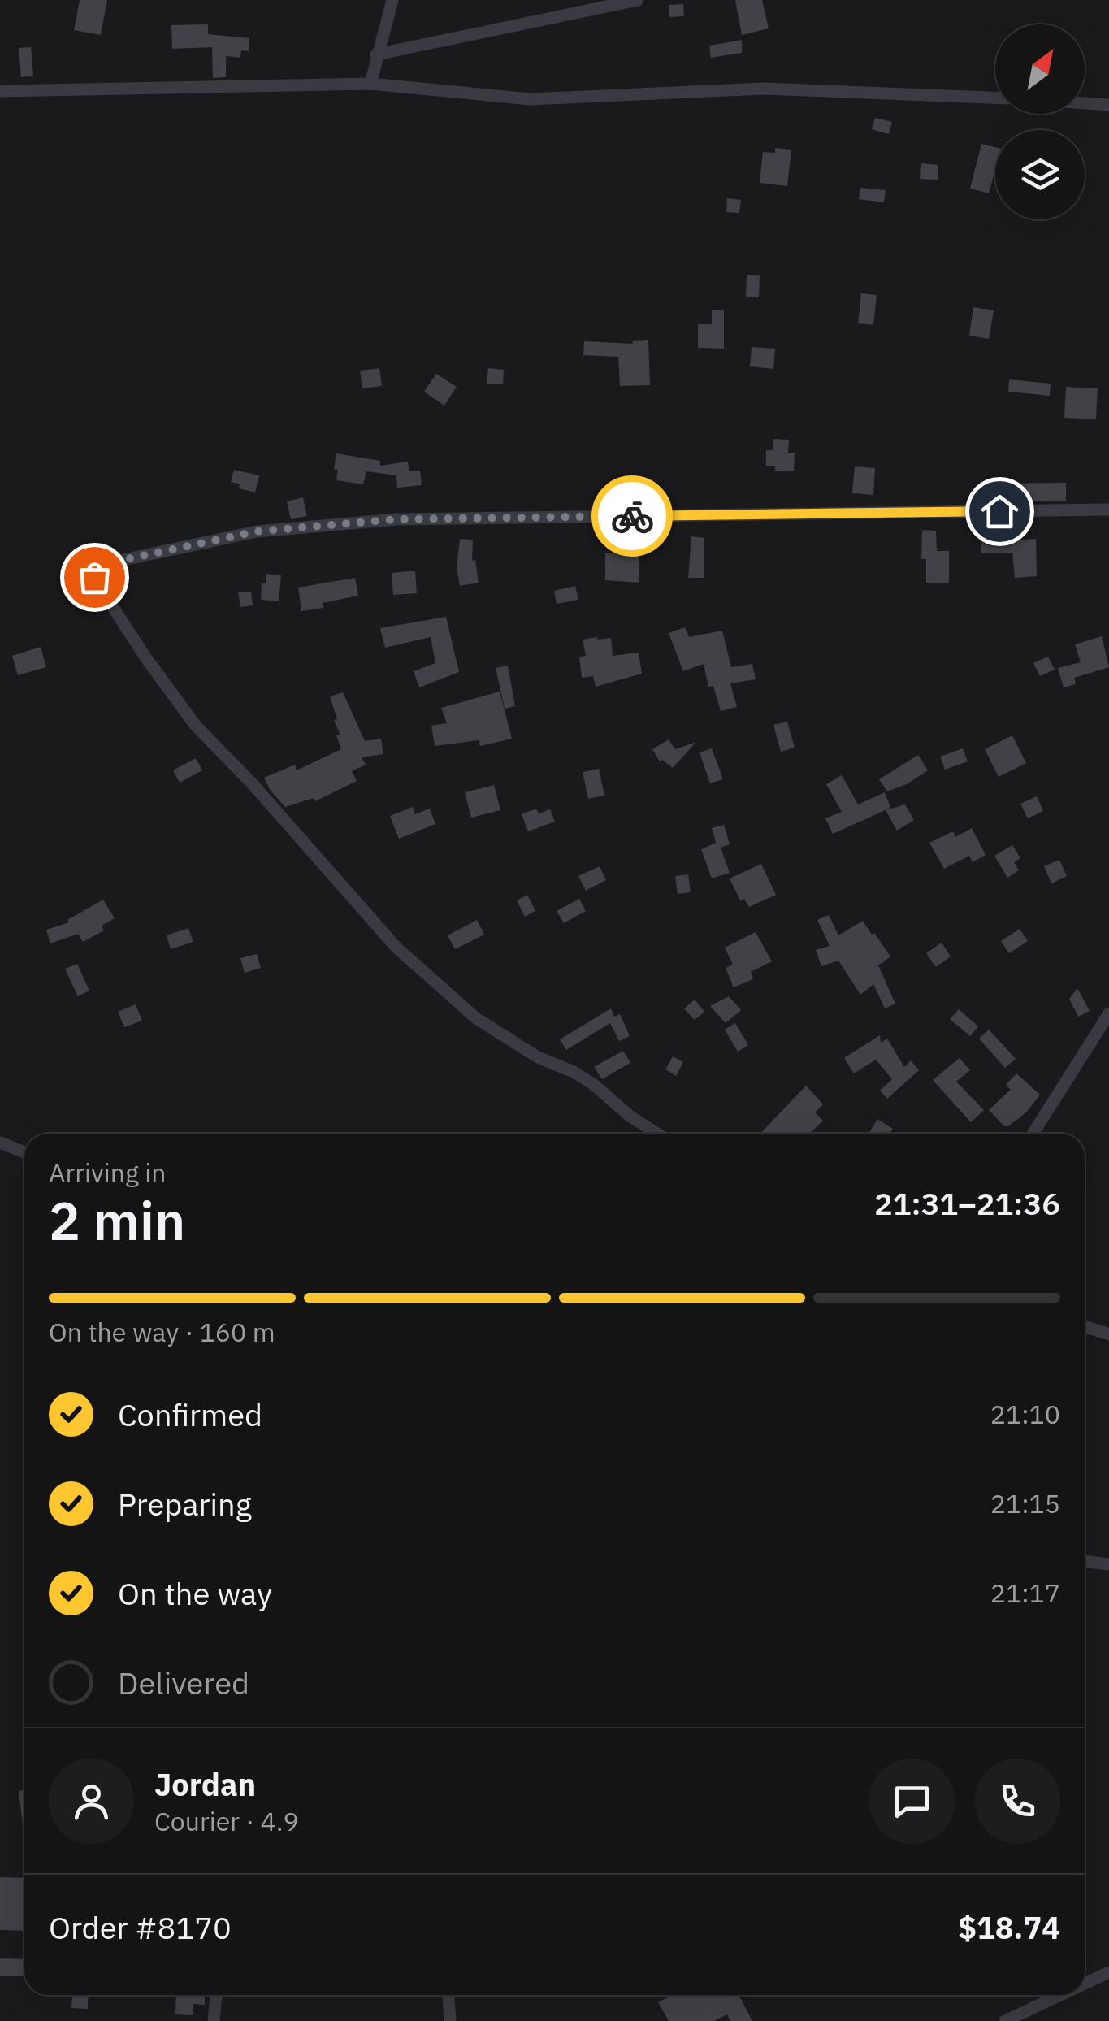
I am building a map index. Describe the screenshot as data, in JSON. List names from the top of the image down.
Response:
{
  "north": "top right",
  "page": {
    "heading": ["2 min", "Arriving in", "21:31–21:36"],
    "panel": [
      "Jordan",
      "Courier · 4.9",
      "Order #8170",
      "$18.74"
    ],
    "bar": "On the way · 160 m",
    "list": [
      ["Confirmed", "21:10"],
      ["Preparing", "21:15"],
      ["On the way", "21:17"],
      "Delivered"
    ]
  }
}
